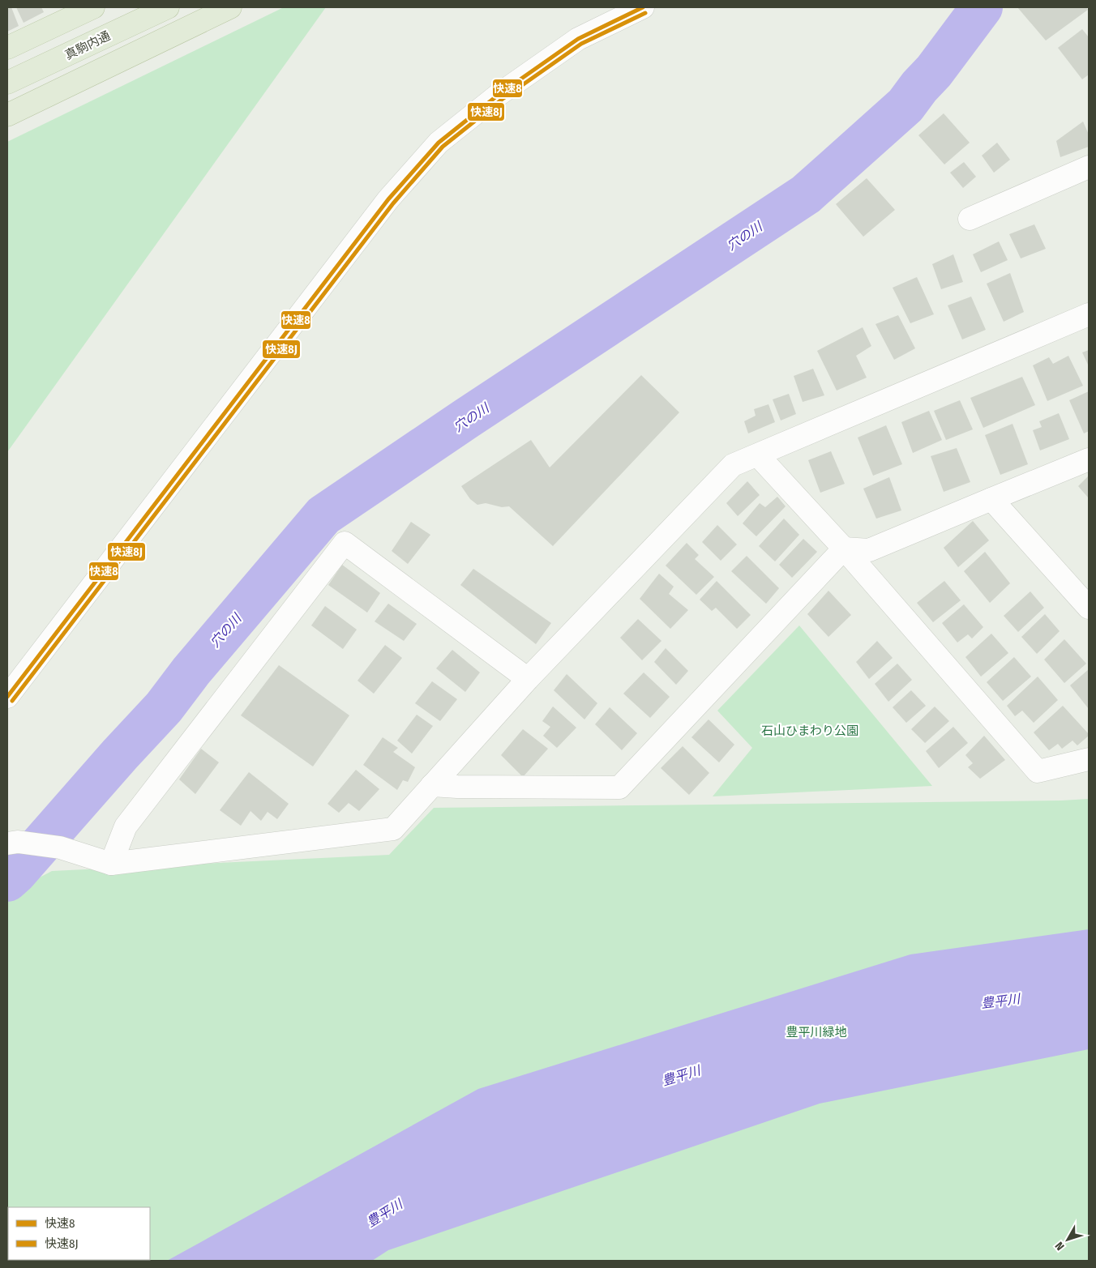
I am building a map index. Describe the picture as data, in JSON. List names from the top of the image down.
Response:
{
  "streets": {
    "highway": ["真駒内通"]
  },
  "water": ["穴の川", "豊平川"],
  "parks": ["石山ひまわり公園", "豊平川緑地"],
  "lines": ["transit line 快速8", "transit line 快速8J"],
  "legend": ["快速8", "快速8J"],
  "north": "bottom left"
}
